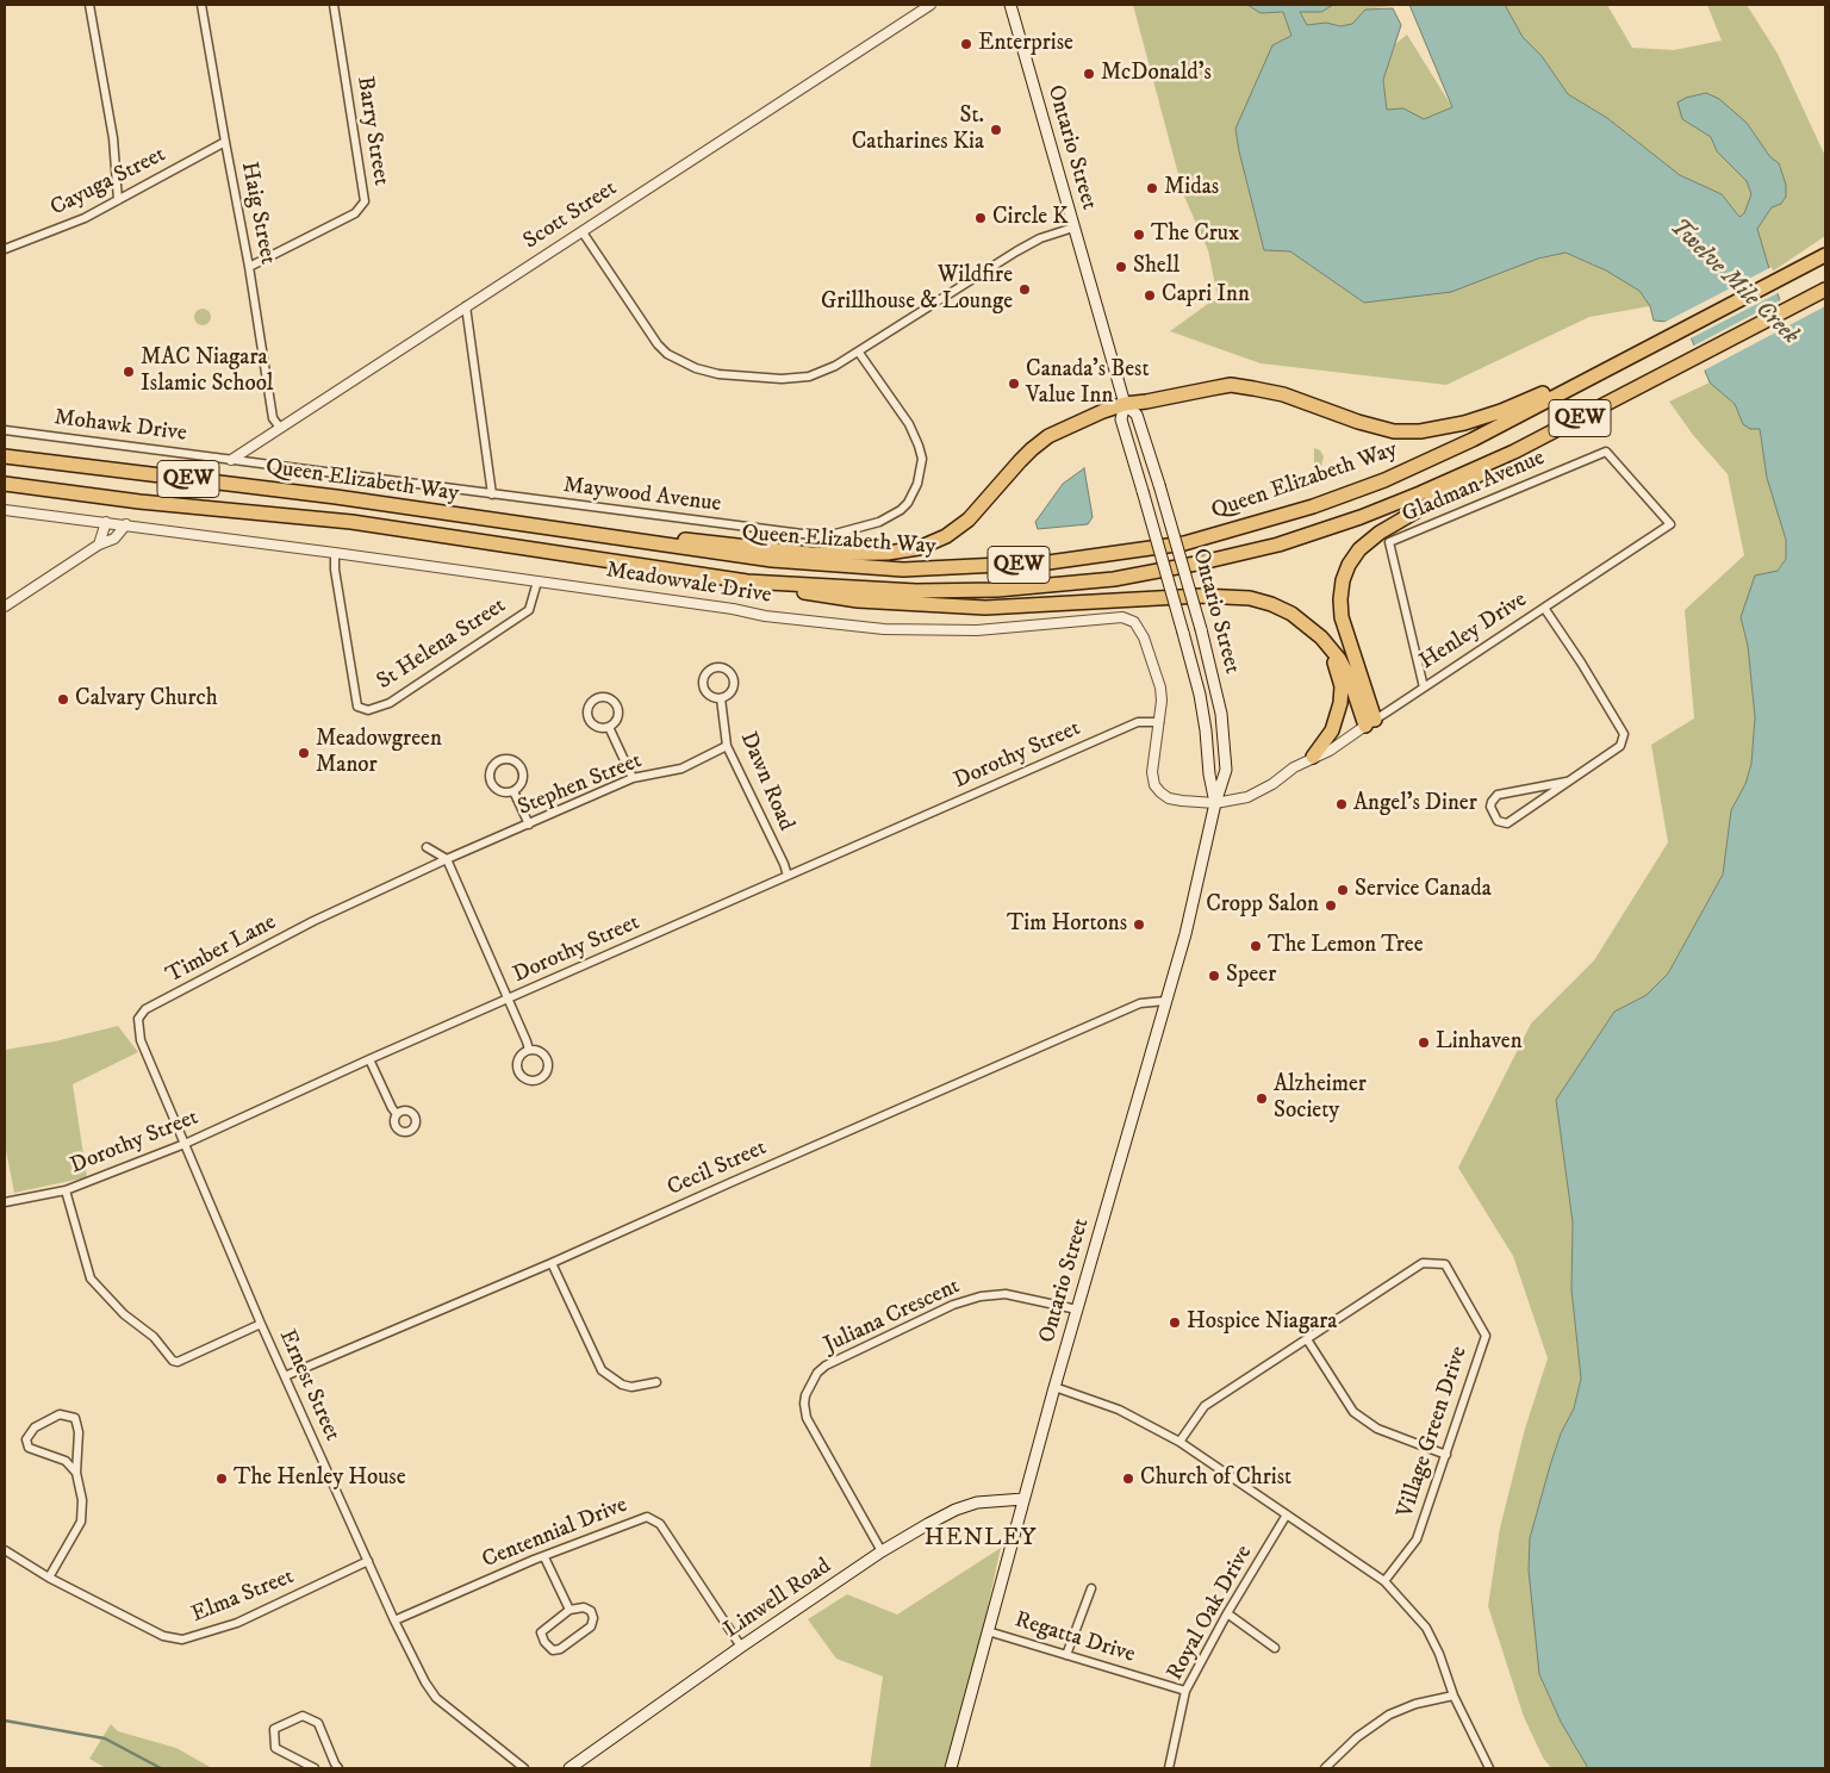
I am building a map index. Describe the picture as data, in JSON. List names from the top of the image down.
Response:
{
  "streets": {
    "highway": ["QEW", "Queen Elizabeth Way"],
    "main road": ["Ontario Street", "Linwell Road"],
    "street": [
      "Barry Street",
      "Cayuga Street",
      "Haig Street",
      "Scott Street",
      "Mohawk Drive",
      "Gladman Avenue",
      "Maywood Avenue",
      "Meadowvale Drive",
      "Henley Drive",
      "St Helena Street",
      "Dorothy Street",
      "Dawn Road",
      "Stephen Street",
      "Timber Lane",
      "Cecil Street",
      "Juliana Crescent",
      "Ernest Street",
      "Village Green Drive",
      "Centennial Drive",
      "Elma Street",
      "Royal Oak Drive",
      "Regatta Drive"
    ]
  },
  "crossings": [
    ["Barry Street", "Haig Street"],
    ["Ontario Street", "Meadowvale Drive"],
    ["Ontario Street", "Henley Drive"],
    ["Ontario Street", "Cecil Street"],
    ["Ontario Street", "Juliana Crescent"],
    ["Ontario Street", "Linwell Road"],
    ["Ontario Street", "Regatta Drive"],
    ["Cayuga Street", "Haig Street"],
    ["Haig Street", "Scott Street"],
    ["Scott Street", "Mohawk Drive"],
    ["Scott Street", "Maywood Avenue"],
    ["Mohawk Drive", "Maywood Avenue"],
    ["Gladman Avenue", "Henley Drive"],
    ["Meadowvale Drive", "Henley Drive"],
    ["Meadowvale Drive", "St Helena Street"],
    ["Meadowvale Drive", "Dorothy Street"],
    ["Dorothy Street", "Dawn Road"],
    ["Dorothy Street", "Timber Lane"],
    ["Dorothy Street", "Ernest Street"],
    ["Dawn Road", "Stephen Street"],
    ["Stephen Street", "Timber Lane"],
    ["Timber Lane", "Ernest Street"],
    ["Cecil Street", "Ernest Street"],
    ["Juliana Crescent", "Linwell Road"],
    ["Ernest Street", "Centennial Drive"],
    ["Ernest Street", "Elma Street"],
    ["Centennial Drive", "Linwell Road"],
    ["Royal Oak Drive", "Regatta Drive"]
  ],
  "districts": ["HENLEY"],
  "water": ["Twelve Mile Creek"],
  "places": [
    "Enterprise",
    "McDonald's",
    "St. Catharines Kia",
    "Midas",
    "Circle K",
    "The Crux",
    "Shell",
    "Wildfire Grillhouse & Lounge",
    "Capri Inn",
    "MAC Niagara Islamic School",
    "Canada's Best Value Inn",
    "Calvary Church",
    "Meadowgreen Manor",
    "Angel's Diner",
    "Service Canada",
    "Cropp Salon",
    "Tim Hortons",
    "The Lemon Tree",
    "Speer",
    "Linhaven",
    "Alzheimer Society",
    "Hospice Niagara",
    "The Henley House",
    "Church of Christ"
  ]
}
